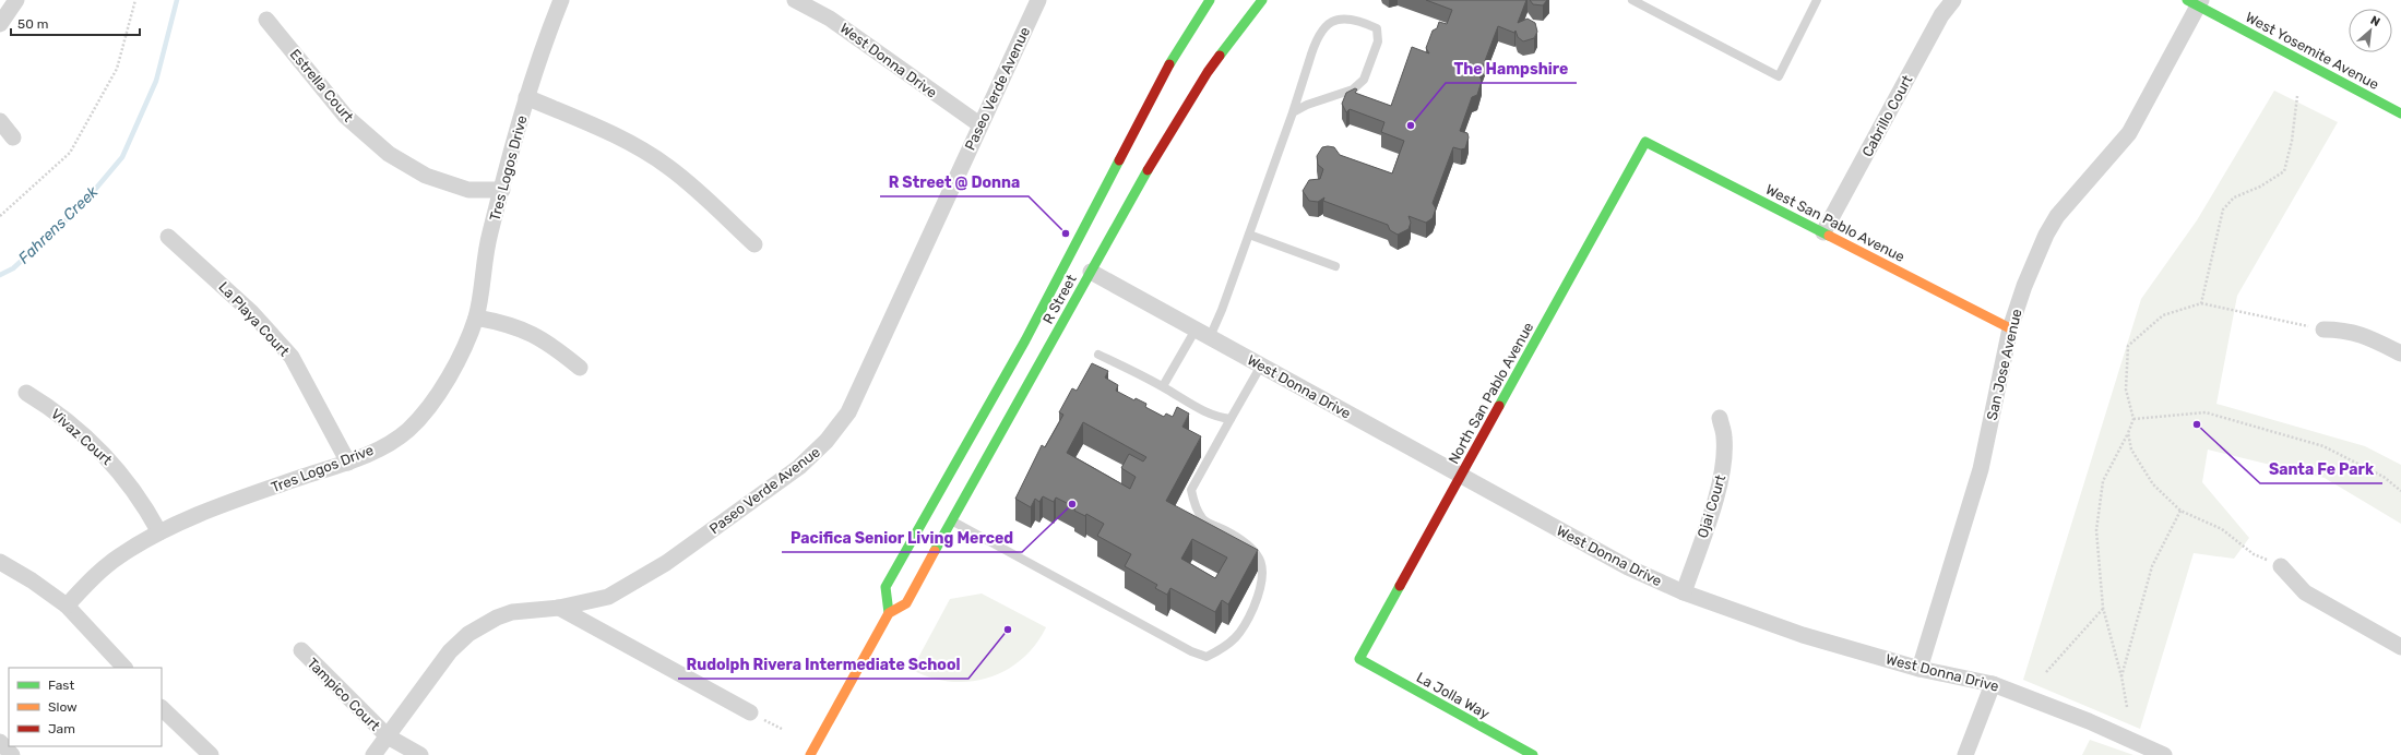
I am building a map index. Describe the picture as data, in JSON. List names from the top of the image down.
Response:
{
  "streets": {
    "street": [
      "West Yosemite Avenue",
      "West Donna Drive",
      "Estrella Court",
      "Paseo Verde Avenue",
      "Cabrillo Court",
      "Tres Logos Drive",
      "West San Pablo Avenue",
      "R Street",
      "La Playa Court",
      "San Jose Avenue",
      "North San Pablo Avenue",
      "Vivaz Court",
      "Ojai Court",
      "Tampico Court",
      "La Jolla Way"
    ]
  },
  "crossings": [
    ["West Yosemite Avenue", "San Jose Avenue"],
    ["West Donna Drive", "Paseo Verde Avenue"],
    ["West Donna Drive", "R Street"],
    ["West Donna Drive", "San Jose Avenue"],
    ["West Donna Drive", "North San Pablo Avenue"],
    ["West Donna Drive", "Ojai Court"],
    ["Estrella Court", "Tres Logos Drive"],
    ["Paseo Verde Avenue", "Tampico Court"],
    ["Cabrillo Court", "West San Pablo Avenue"],
    ["Tres Logos Drive", "La Playa Court"],
    ["Tres Logos Drive", "Vivaz Court"],
    ["West San Pablo Avenue", "San Jose Avenue"],
    ["West San Pablo Avenue", "North San Pablo Avenue"],
    ["North San Pablo Avenue", "La Jolla Way"]
  ],
  "water": ["Fahrens Creek"],
  "places": [
    "The Hampshire",
    "R Street @ Donna",
    "Santa Fe Park",
    "Pacifica Senior Living Merced",
    "Rudolph Rivera Intermediate School"
  ],
  "legend": ["Fast", "Slow", "Jam"],
  "scale_bar": "50 m",
  "north": "top right"
}
